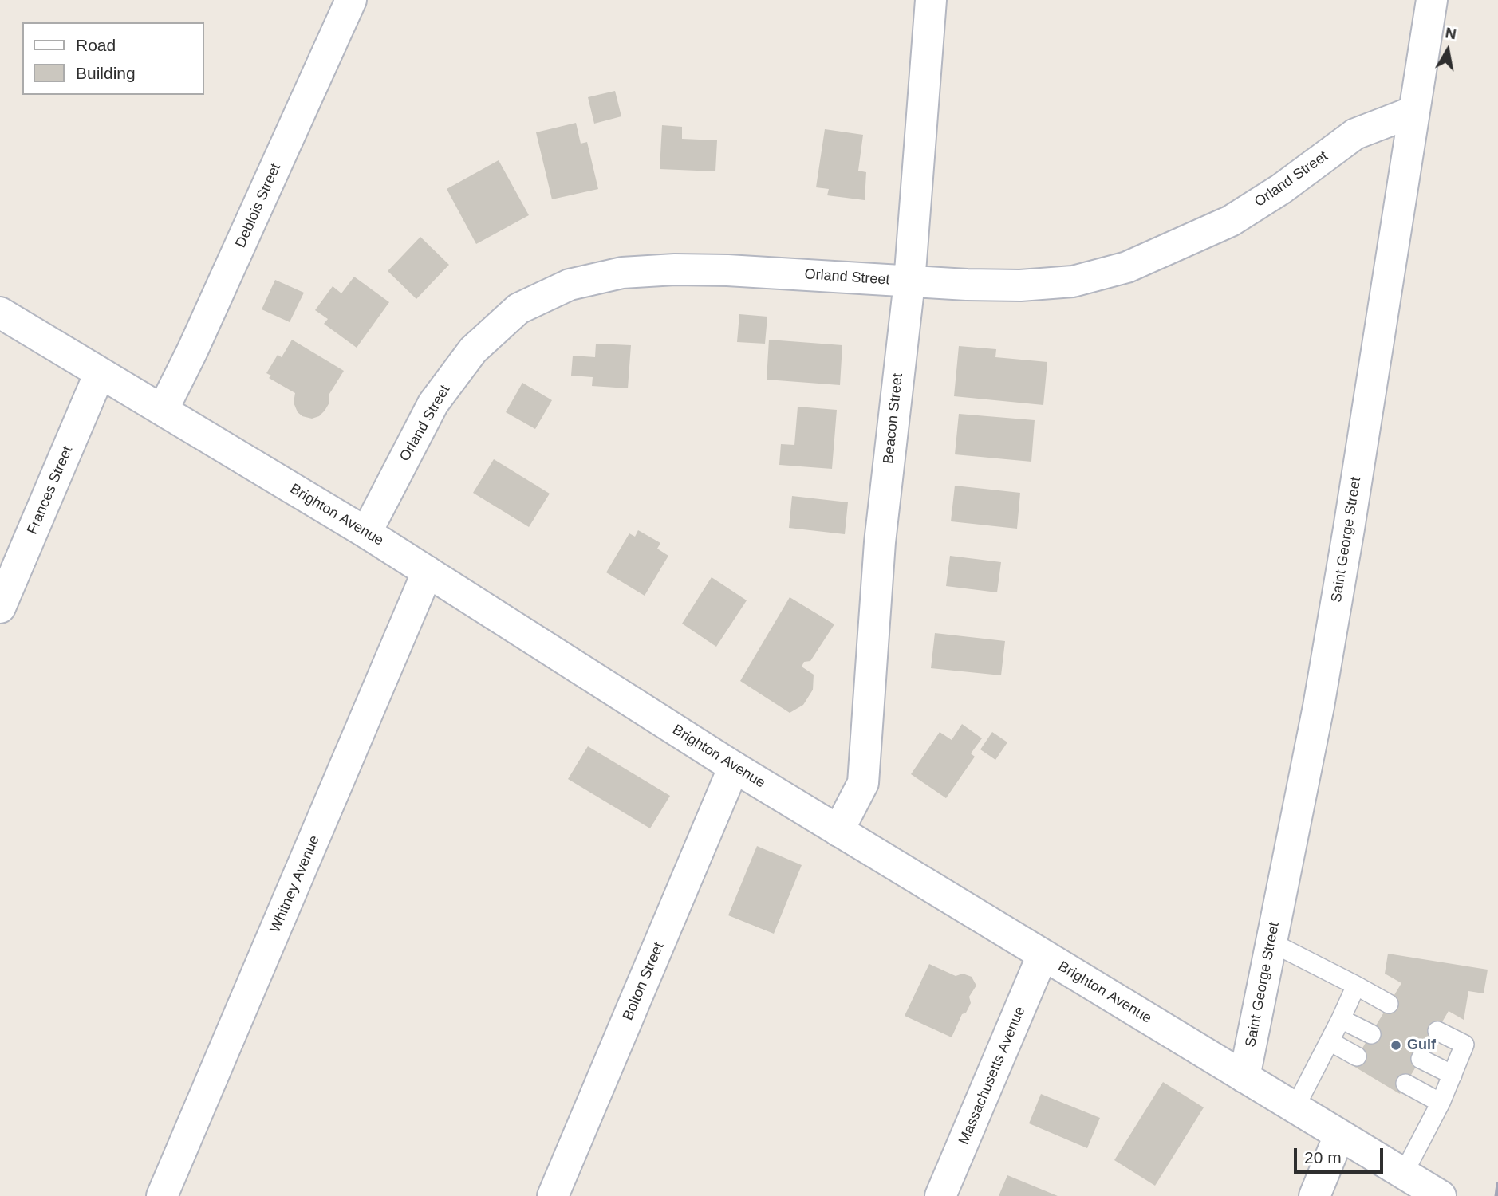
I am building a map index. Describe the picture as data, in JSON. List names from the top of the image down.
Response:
{
  "streets": {
    "street": [
      "Orland Street",
      "Deblois Street",
      "Beacon Street",
      "Frances Street",
      "Brighton Avenue",
      "Saint George Street",
      "Whitney Avenue",
      "Bolton Street",
      "Massachusetts Avenue"
    ]
  },
  "crossings": [
    ["Orland Street", "Beacon Street"],
    ["Orland Street", "Brighton Avenue"],
    ["Orland Street", "Saint George Street"],
    ["Deblois Street", "Brighton Avenue"],
    ["Beacon Street", "Brighton Avenue"],
    ["Frances Street", "Brighton Avenue"],
    ["Brighton Avenue", "Saint George Street"],
    ["Brighton Avenue", "Whitney Avenue"],
    ["Brighton Avenue", "Bolton Street"],
    ["Brighton Avenue", "Massachusetts Avenue"]
  ],
  "places": ["Gulf"],
  "legend": ["Road", "Building"],
  "scale_bar": "20 m",
  "north": "top"
}
